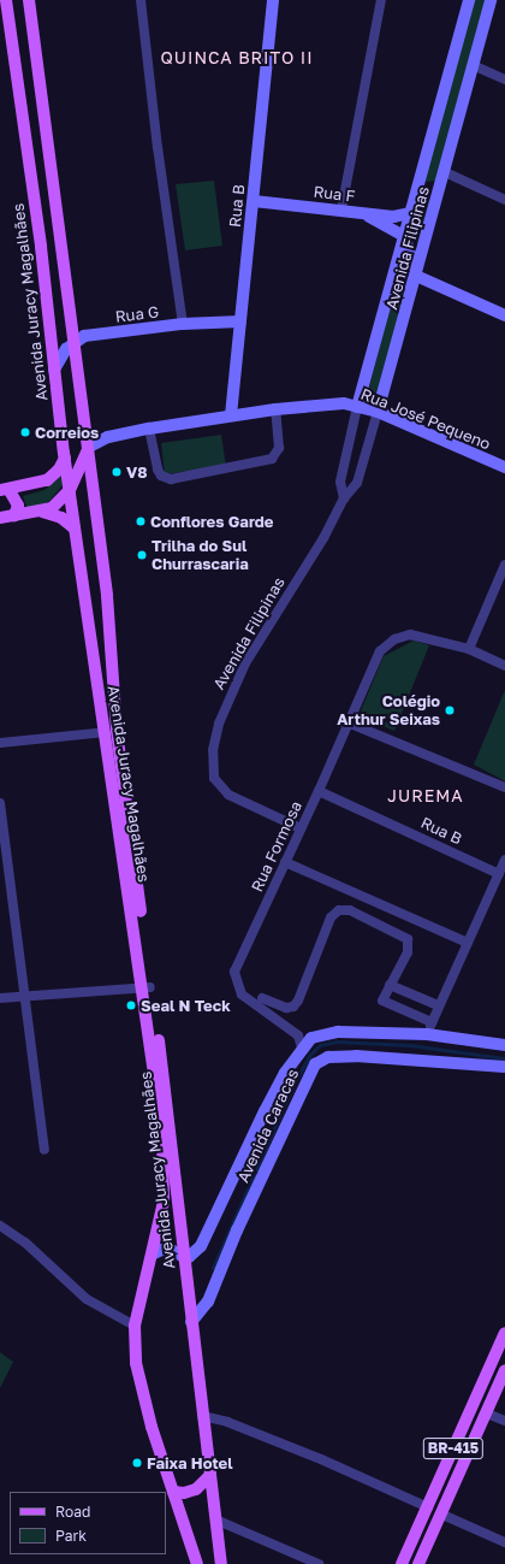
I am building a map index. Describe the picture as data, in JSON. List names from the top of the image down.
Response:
{
  "streets": {
    "main road": [
      "Rua F",
      "Rua B",
      "Avenida Filipinas",
      "Avenida Juracy Magalhães",
      "Rua G",
      "Rua José Pequeno",
      "Avenida Caracas",
      "BR-415"
    ],
    "street": ["Rua Formosa"]
  },
  "crossings": [
    ["Rua F", "Rua B"],
    ["Rua F", "Avenida Filipinas"],
    ["Rua B", "Rua G"],
    ["Rua B", "Rua José Pequeno"],
    ["Rua B", "Rua Formosa"],
    ["Avenida Filipinas", "Rua José Pequeno"],
    ["Avenida Filipinas", "Rua Formosa"],
    ["Avenida Juracy Magalhães", "Rua G"],
    ["Avenida Juracy Magalhães", "Rua José Pequeno"],
    ["Avenida Juracy Magalhães", "Avenida Caracas"],
    ["Rua Formosa", "Avenida Caracas"]
  ],
  "districts": ["QUINCA BRITO II", "JUREMA"],
  "places": [
    "Correios",
    "V8",
    "Conflores Garde",
    "Trilha do Sul Churrascaria",
    "Colégio Arthur Seixas",
    "Seal N Teck",
    "Faixa Hotel"
  ],
  "legend": ["Road", "Park"]
}
